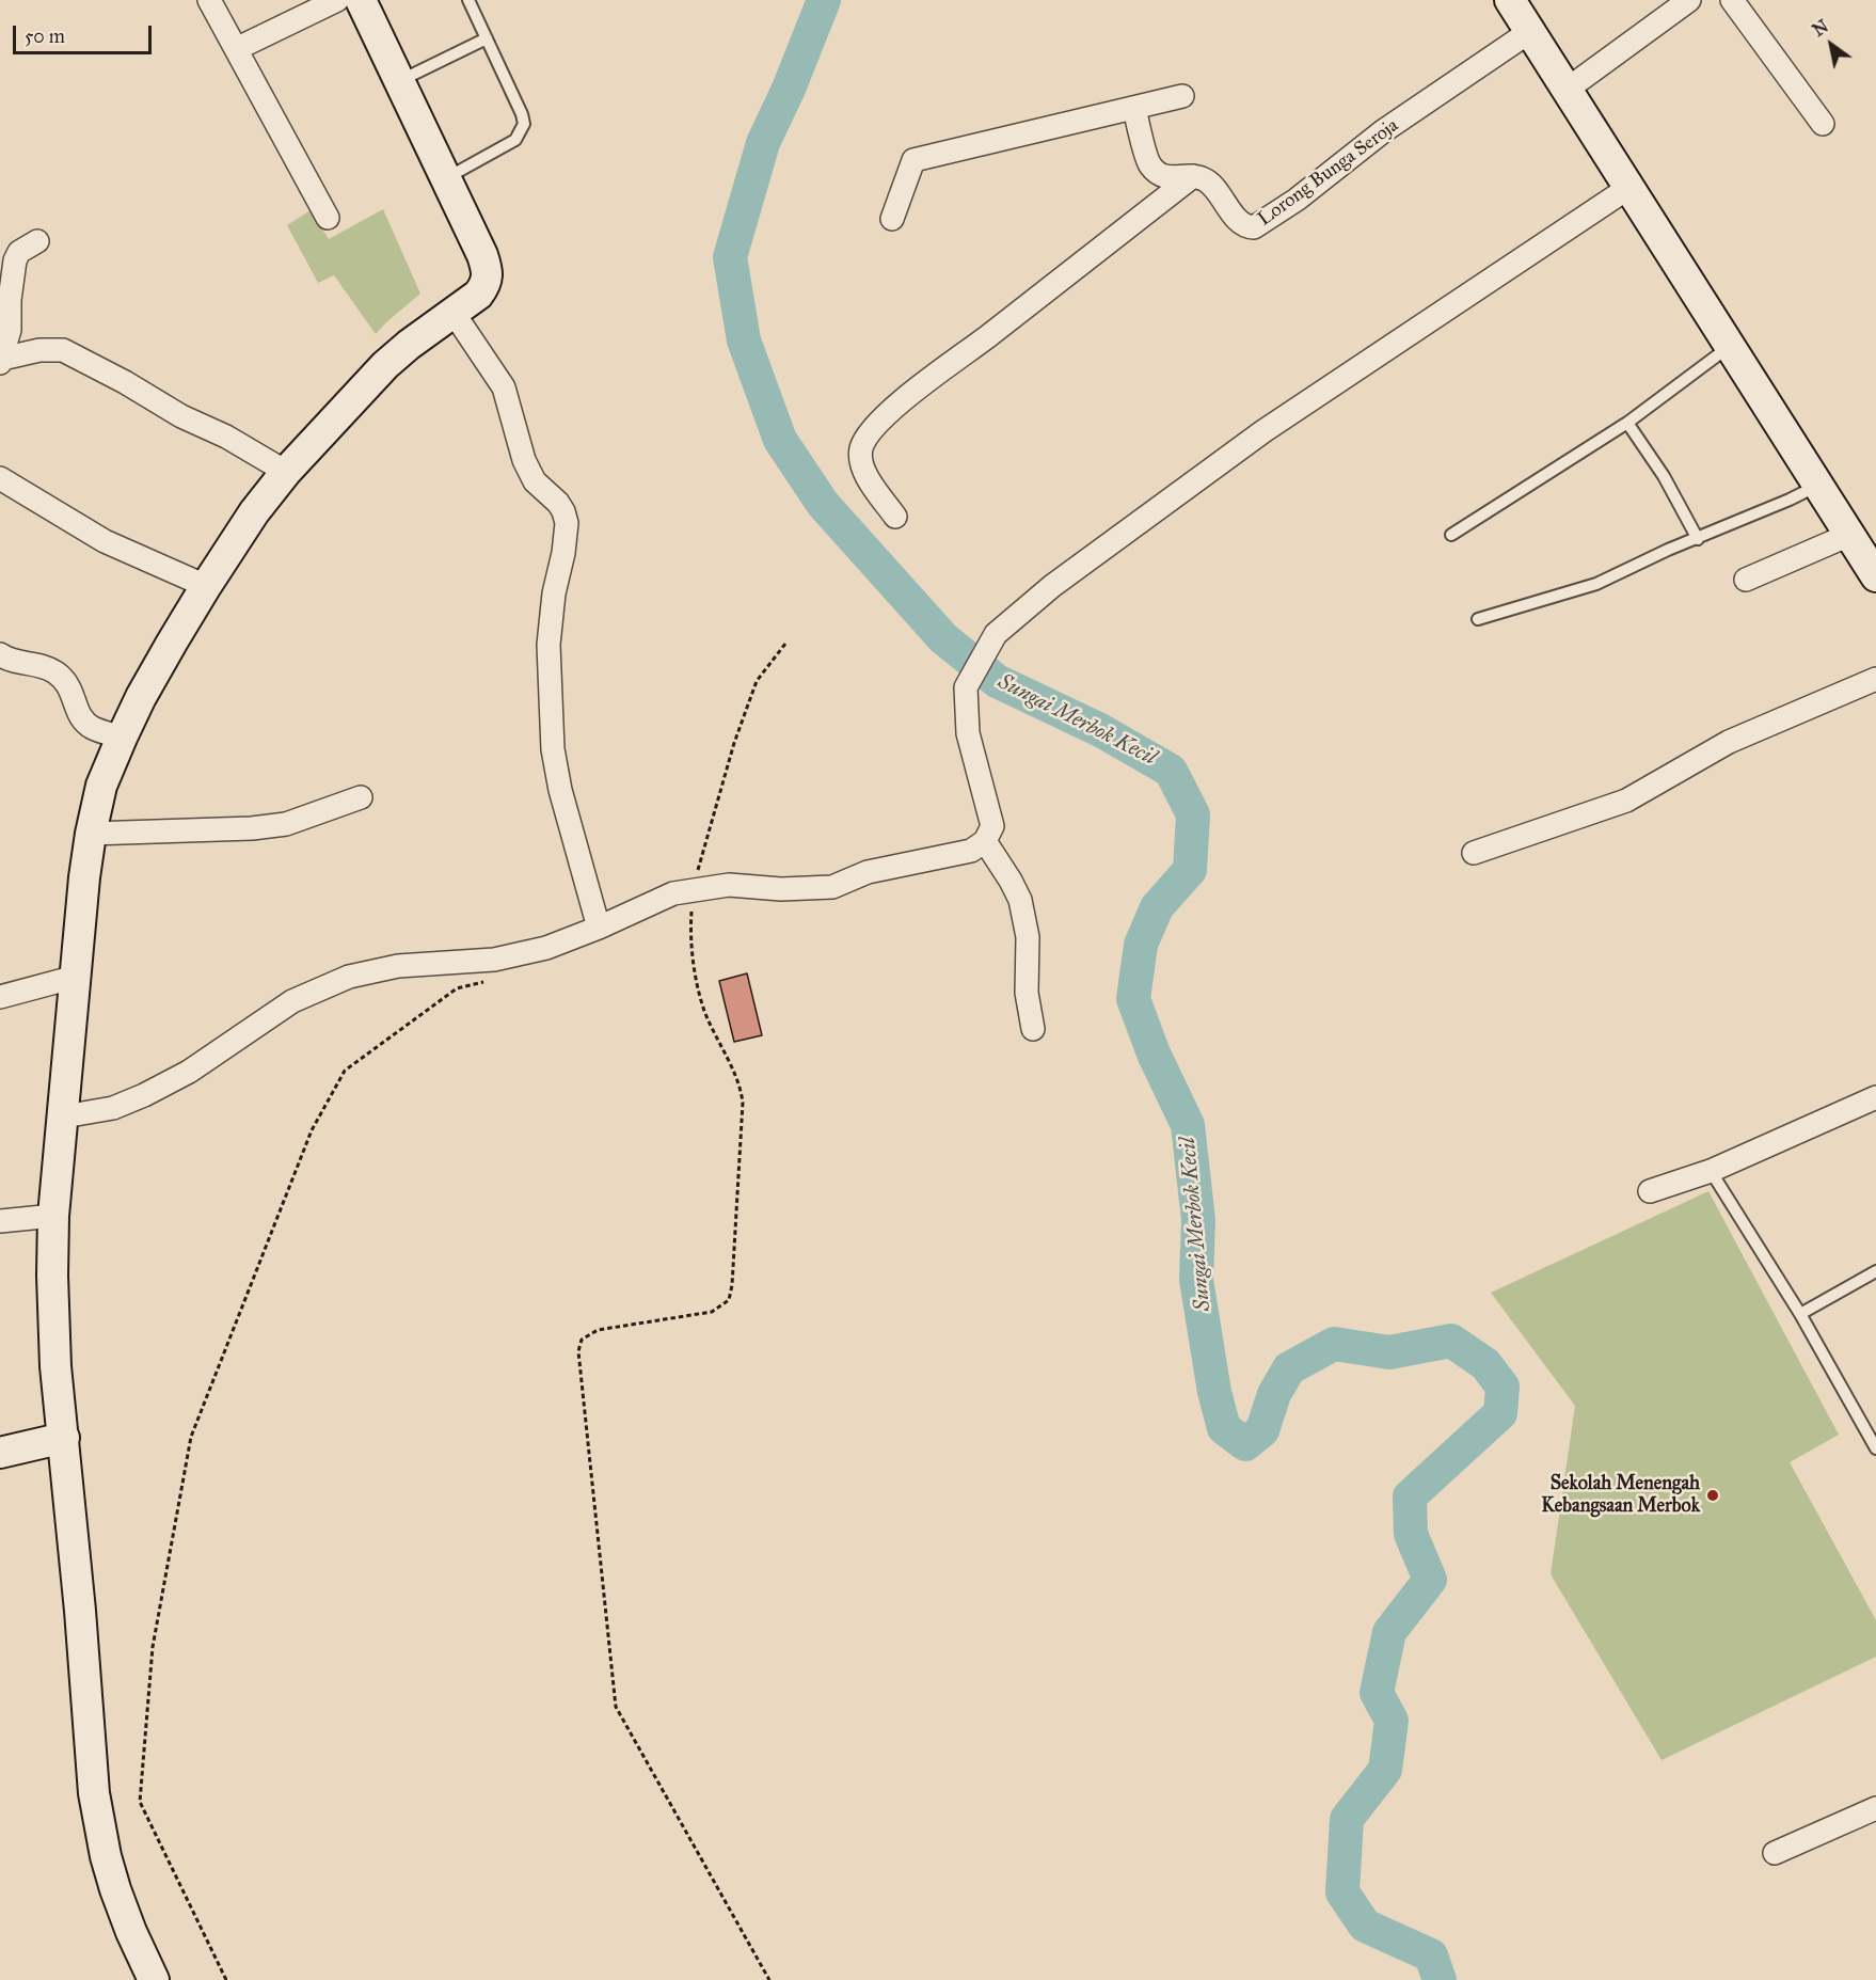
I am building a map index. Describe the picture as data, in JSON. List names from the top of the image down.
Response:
{
  "streets": {
    "street": ["Lorong Bunga Seroja"]
  },
  "water": ["Sungai Merbok Kecil"],
  "places": ["Sekolah Menengah Kebangsaan Merbok"],
  "scale_bar": "50 m",
  "north": "top left"
}
